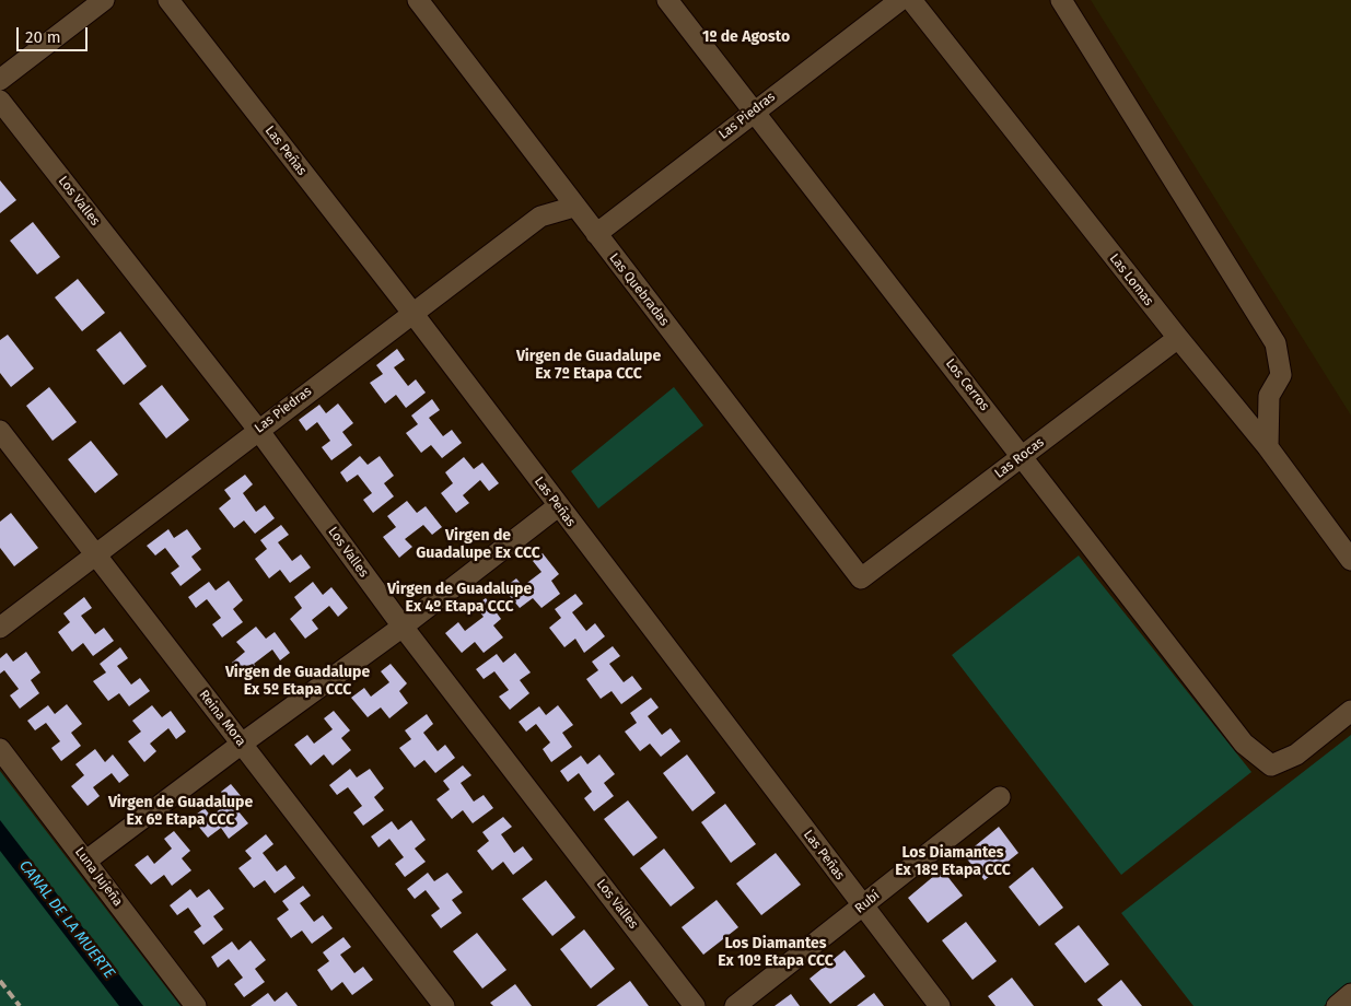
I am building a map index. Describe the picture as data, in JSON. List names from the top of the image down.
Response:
{
  "streets": {
    "street": [
      "Las Piedras",
      "Las Peñas",
      "Los Valles",
      "Las Lomas",
      "Las Quebradas",
      "Los Cerros",
      "Las Rocas",
      "Reina Mora",
      "Luna Jujeña",
      "Rubí"
    ]
  },
  "crossings": [
    ["Las Piedras", "Las Peñas"],
    ["Las Piedras", "Los Valles"],
    ["Las Piedras", "Las Quebradas"],
    ["Las Piedras", "Los Cerros"],
    ["Las Piedras", "Reina Mora"],
    ["Las Peñas", "Rubí"],
    ["Las Lomas", "Las Rocas"],
    ["Las Quebradas", "Las Rocas"],
    ["Los Cerros", "Las Rocas"]
  ],
  "districts": [
    "1º de Agosto",
    "Virgen de Guadalupe Ex 7º Etapa CCC",
    "Virgen de Guadalupe Ex CCC",
    "Virgen de Guadalupe Ex 4º Etapa CCC",
    "Virgen de Guadalupe Ex 5º Etapa CCC",
    "Virgen de Guadalupe Ex 6º Etapa CCC",
    "Los Diamantes Ex 18º Etapa CCC",
    "Los Diamantes Ex 10º Etapa CCC"
  ],
  "water": ["CANAL DE LA MUERTE"],
  "scale_bar": "20 m"
}
